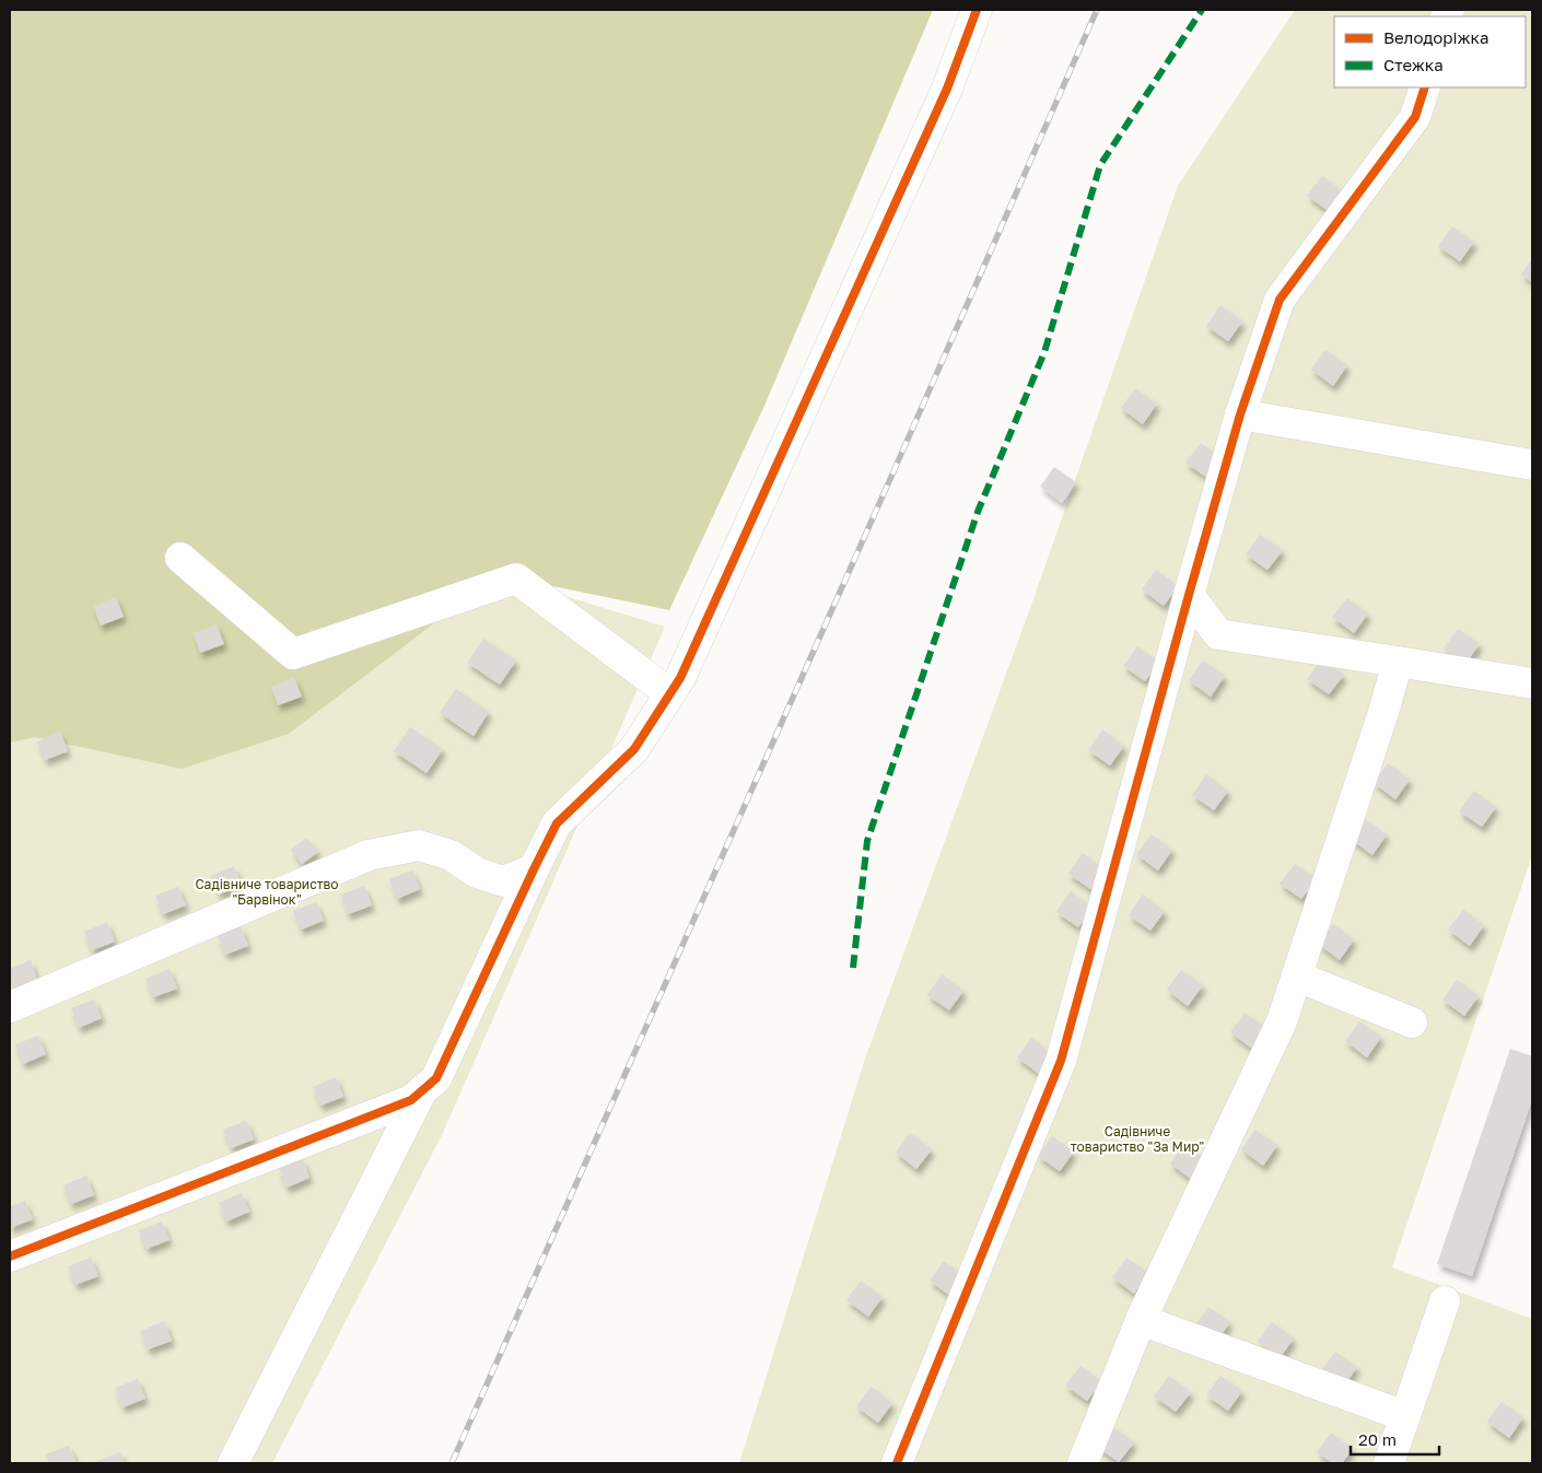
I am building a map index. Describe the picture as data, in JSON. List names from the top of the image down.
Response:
{
  "parks": ["Садівниче товариство \"Барвінок\"", "Садівниче товариство \"За Мир\""],
  "legend": ["Велодоріжка", "Стежка"],
  "scale_bar": "20 m"
}
